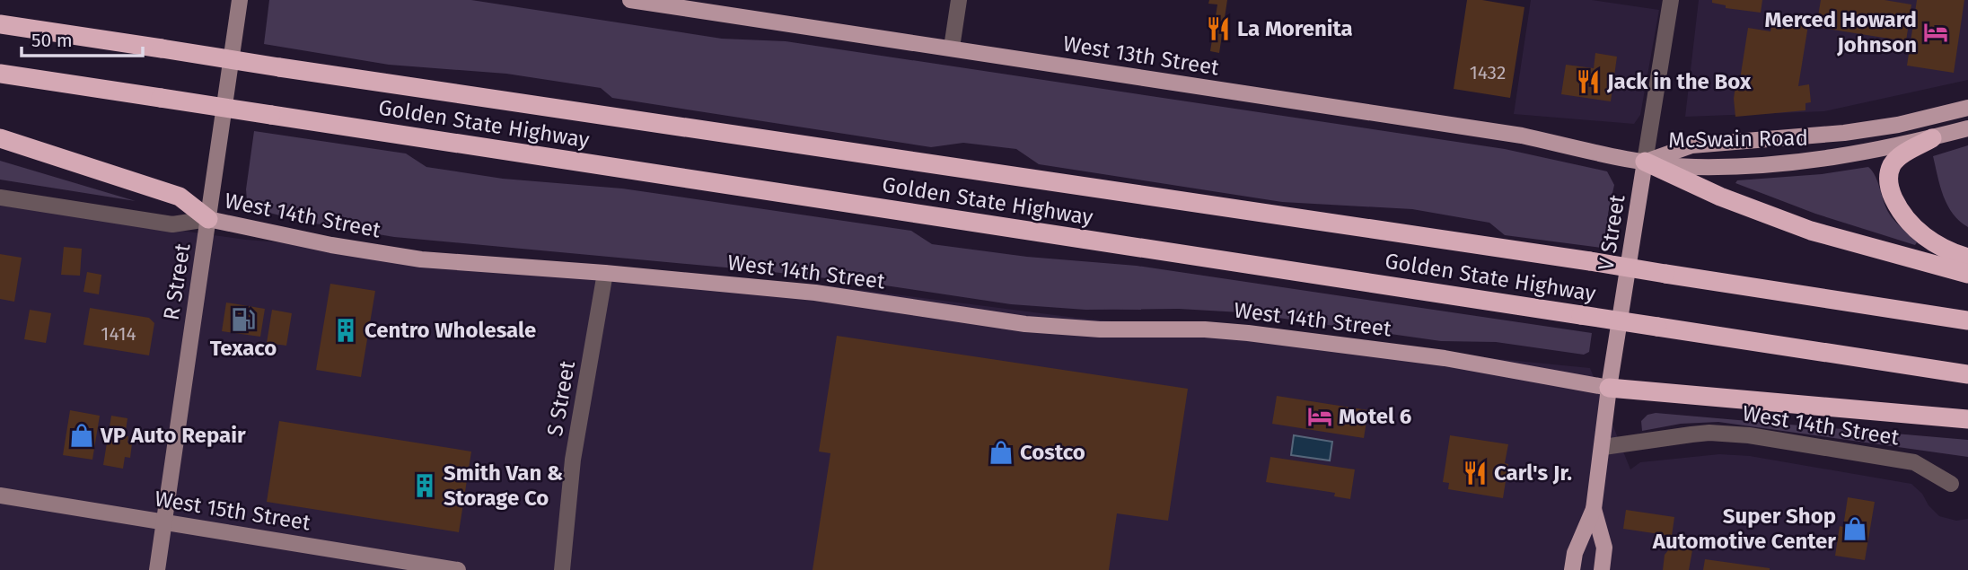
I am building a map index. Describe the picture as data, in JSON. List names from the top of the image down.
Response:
{
  "streets": {
    "highway": ["Golden State Highway"],
    "main road": [
      "West 13th Street",
      "McSwain Road",
      "West 14th Street",
      "V Street"
    ],
    "street": ["R Street", "S Street", "West 15th Street"]
  },
  "crossings": [
    ["West 13th Street", "McSwain Road"],
    ["West 13th Street", "V Street"],
    ["McSwain Road", "V Street"],
    ["West 14th Street", "V Street"],
    ["West 14th Street", "R Street"],
    ["West 14th Street", "S Street"],
    ["R Street", "West 15th Street"]
  ],
  "places": {
    "restaurant": ["La Morenita", "Jack in the Box", "Carl's Jr."],
    "hotel": ["Merced Howard Johnson", "Motel 6"],
    "fuel station": ["Texaco"],
    "building": ["Centro Wholesale", "Smith Van & Storage Co"],
    "shop": ["VP Auto Repair", "Costco", "Super Shop Automotive Center"]
  },
  "house_numbers": ["1432", "1414"],
  "scale_bar": "50 m"
}
